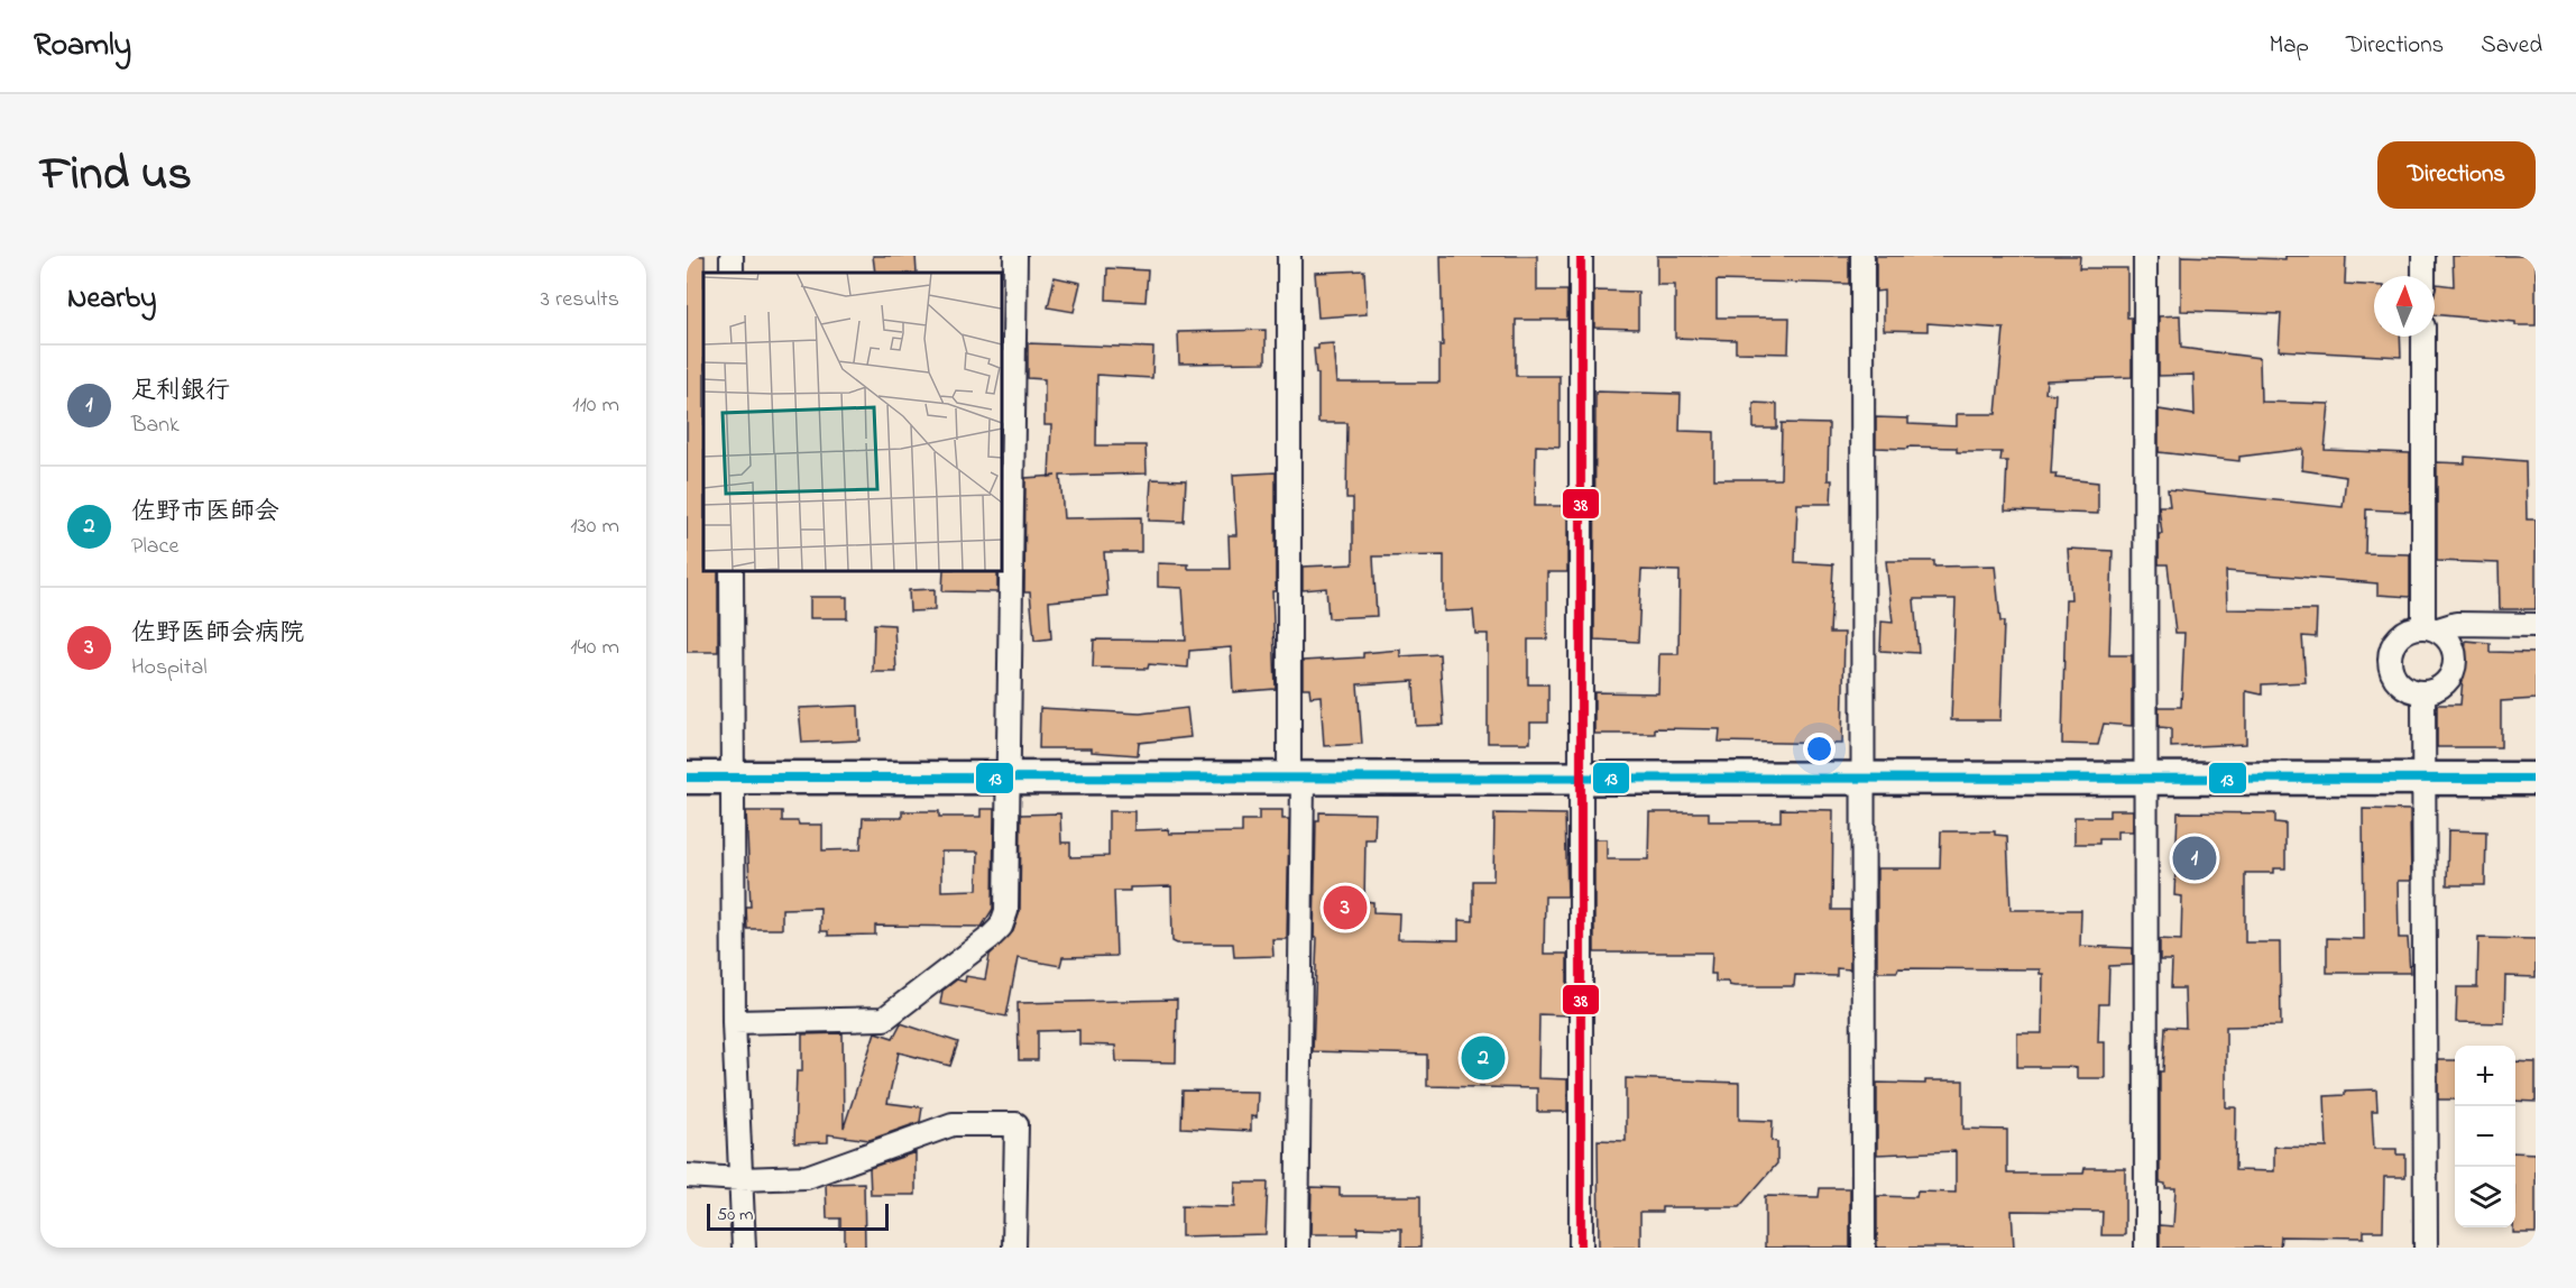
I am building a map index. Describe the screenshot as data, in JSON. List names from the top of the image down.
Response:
{
  "lines": ["transit line 38", "transit line 13"],
  "scale_bar": "50 m",
  "north": "top",
  "page": {
    "header": "Roamly",
    "nav": ["Map", "Directions", "Saved"],
    "title": "Find us",
    "buttons": "Directions",
    "heading": ["Nearby", "3 results"],
    "list": [
      {
        "mark": "1",
        "name": "足利銀行",
        "note": "Bank",
        "value": "110 m"
      },
      {
        "mark": "2",
        "name": "佐野市医師会",
        "note": "Place",
        "value": "130 m"
      },
      {
        "mark": "3",
        "name": "佐野医師会病院",
        "note": "Hospital",
        "value": "140 m"
      }
    ],
    "pins": ["1", "3", "2"],
    "map_buttons": ["+", "−"],
    "scale": "50 m"
  }
}
